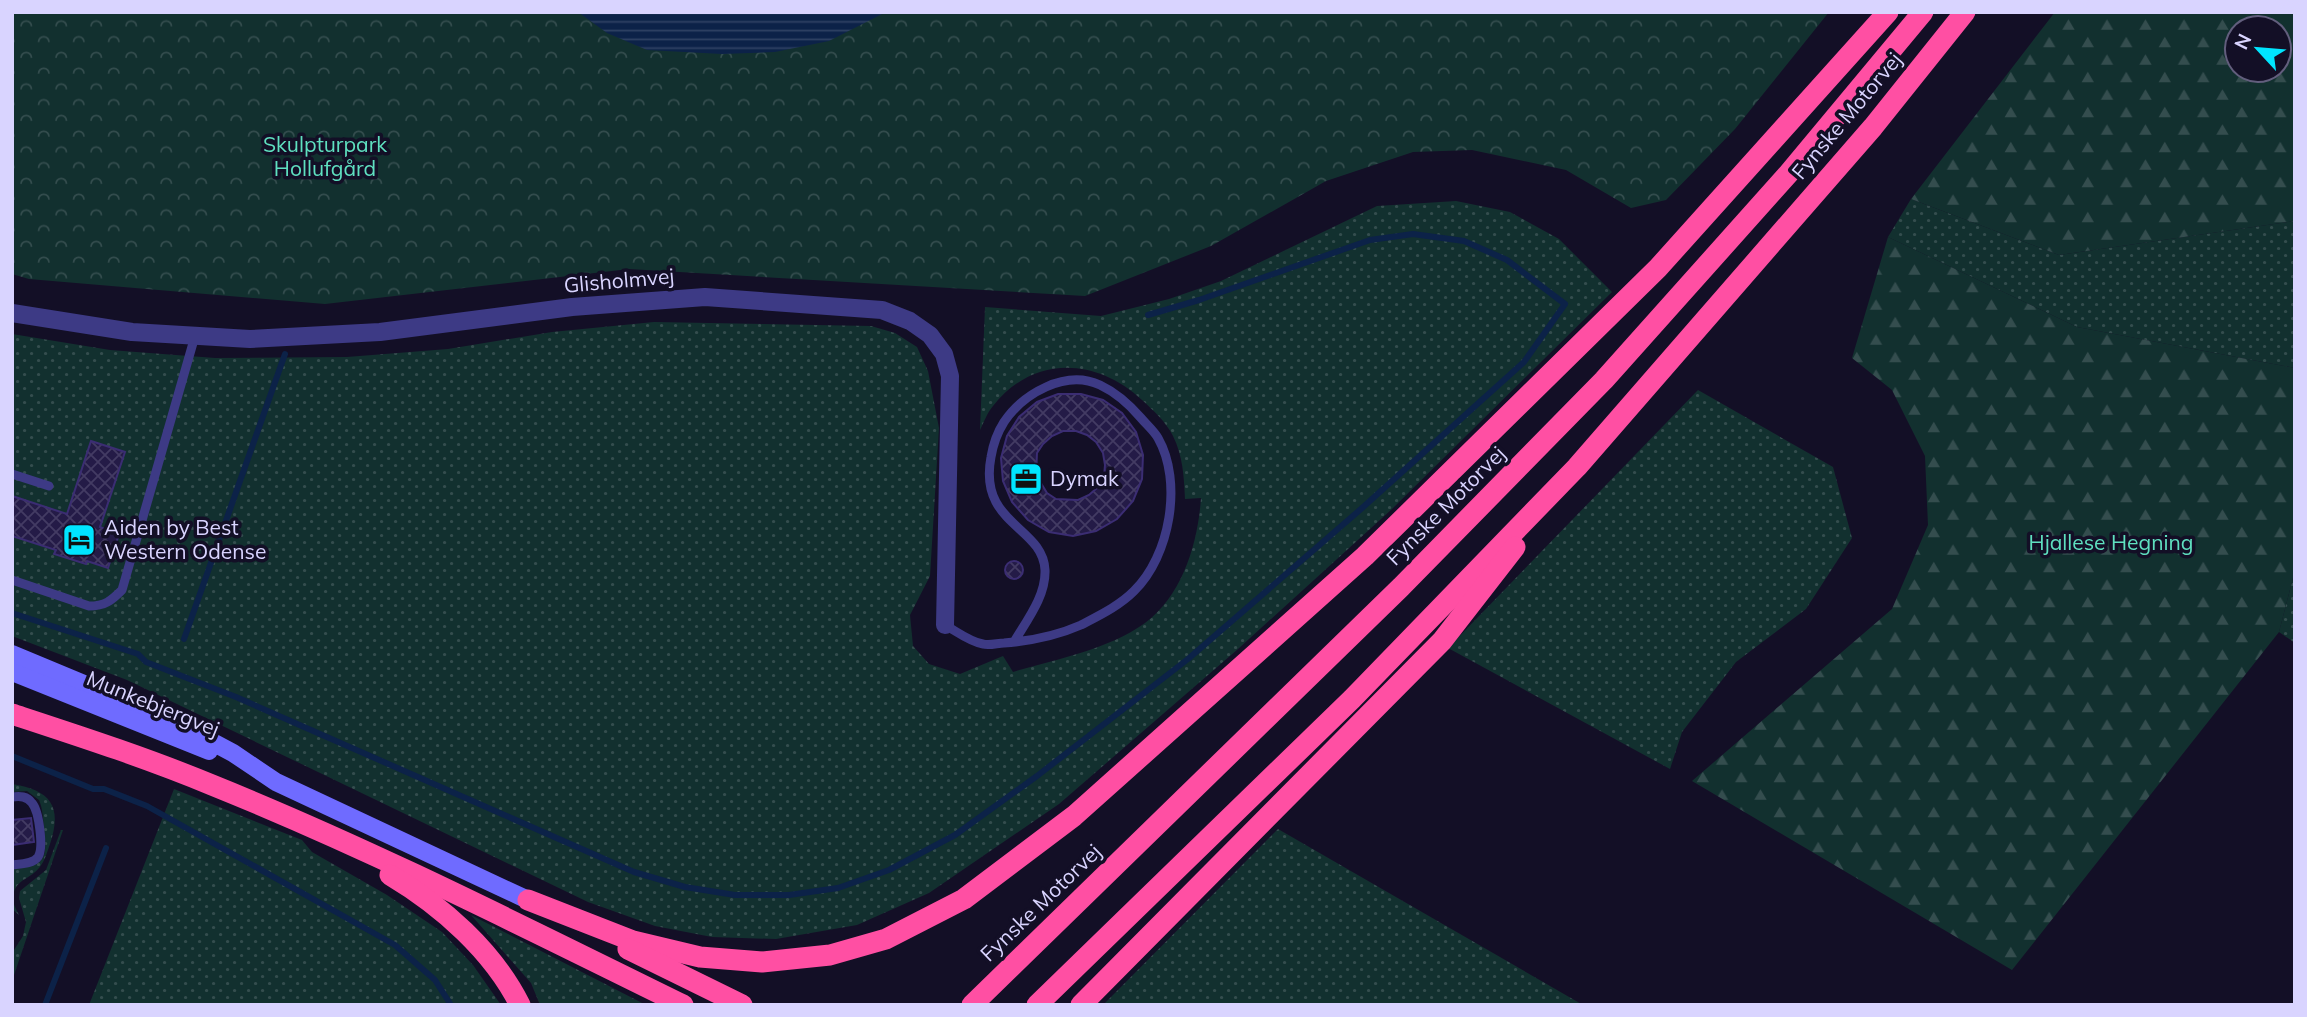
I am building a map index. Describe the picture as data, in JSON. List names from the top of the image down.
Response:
{
  "streets": {
    "highway": ["Fynske Motorvej"],
    "street": ["Glisholmvej", "Munkebjergvej"]
  },
  "parks": ["Skulpturpark Hollufgård", "Hjallese Hegning"],
  "places": {
    "office": ["Dymak"],
    "hotel": ["Aiden by Best Western Odense"]
  },
  "north": "top left"
}
